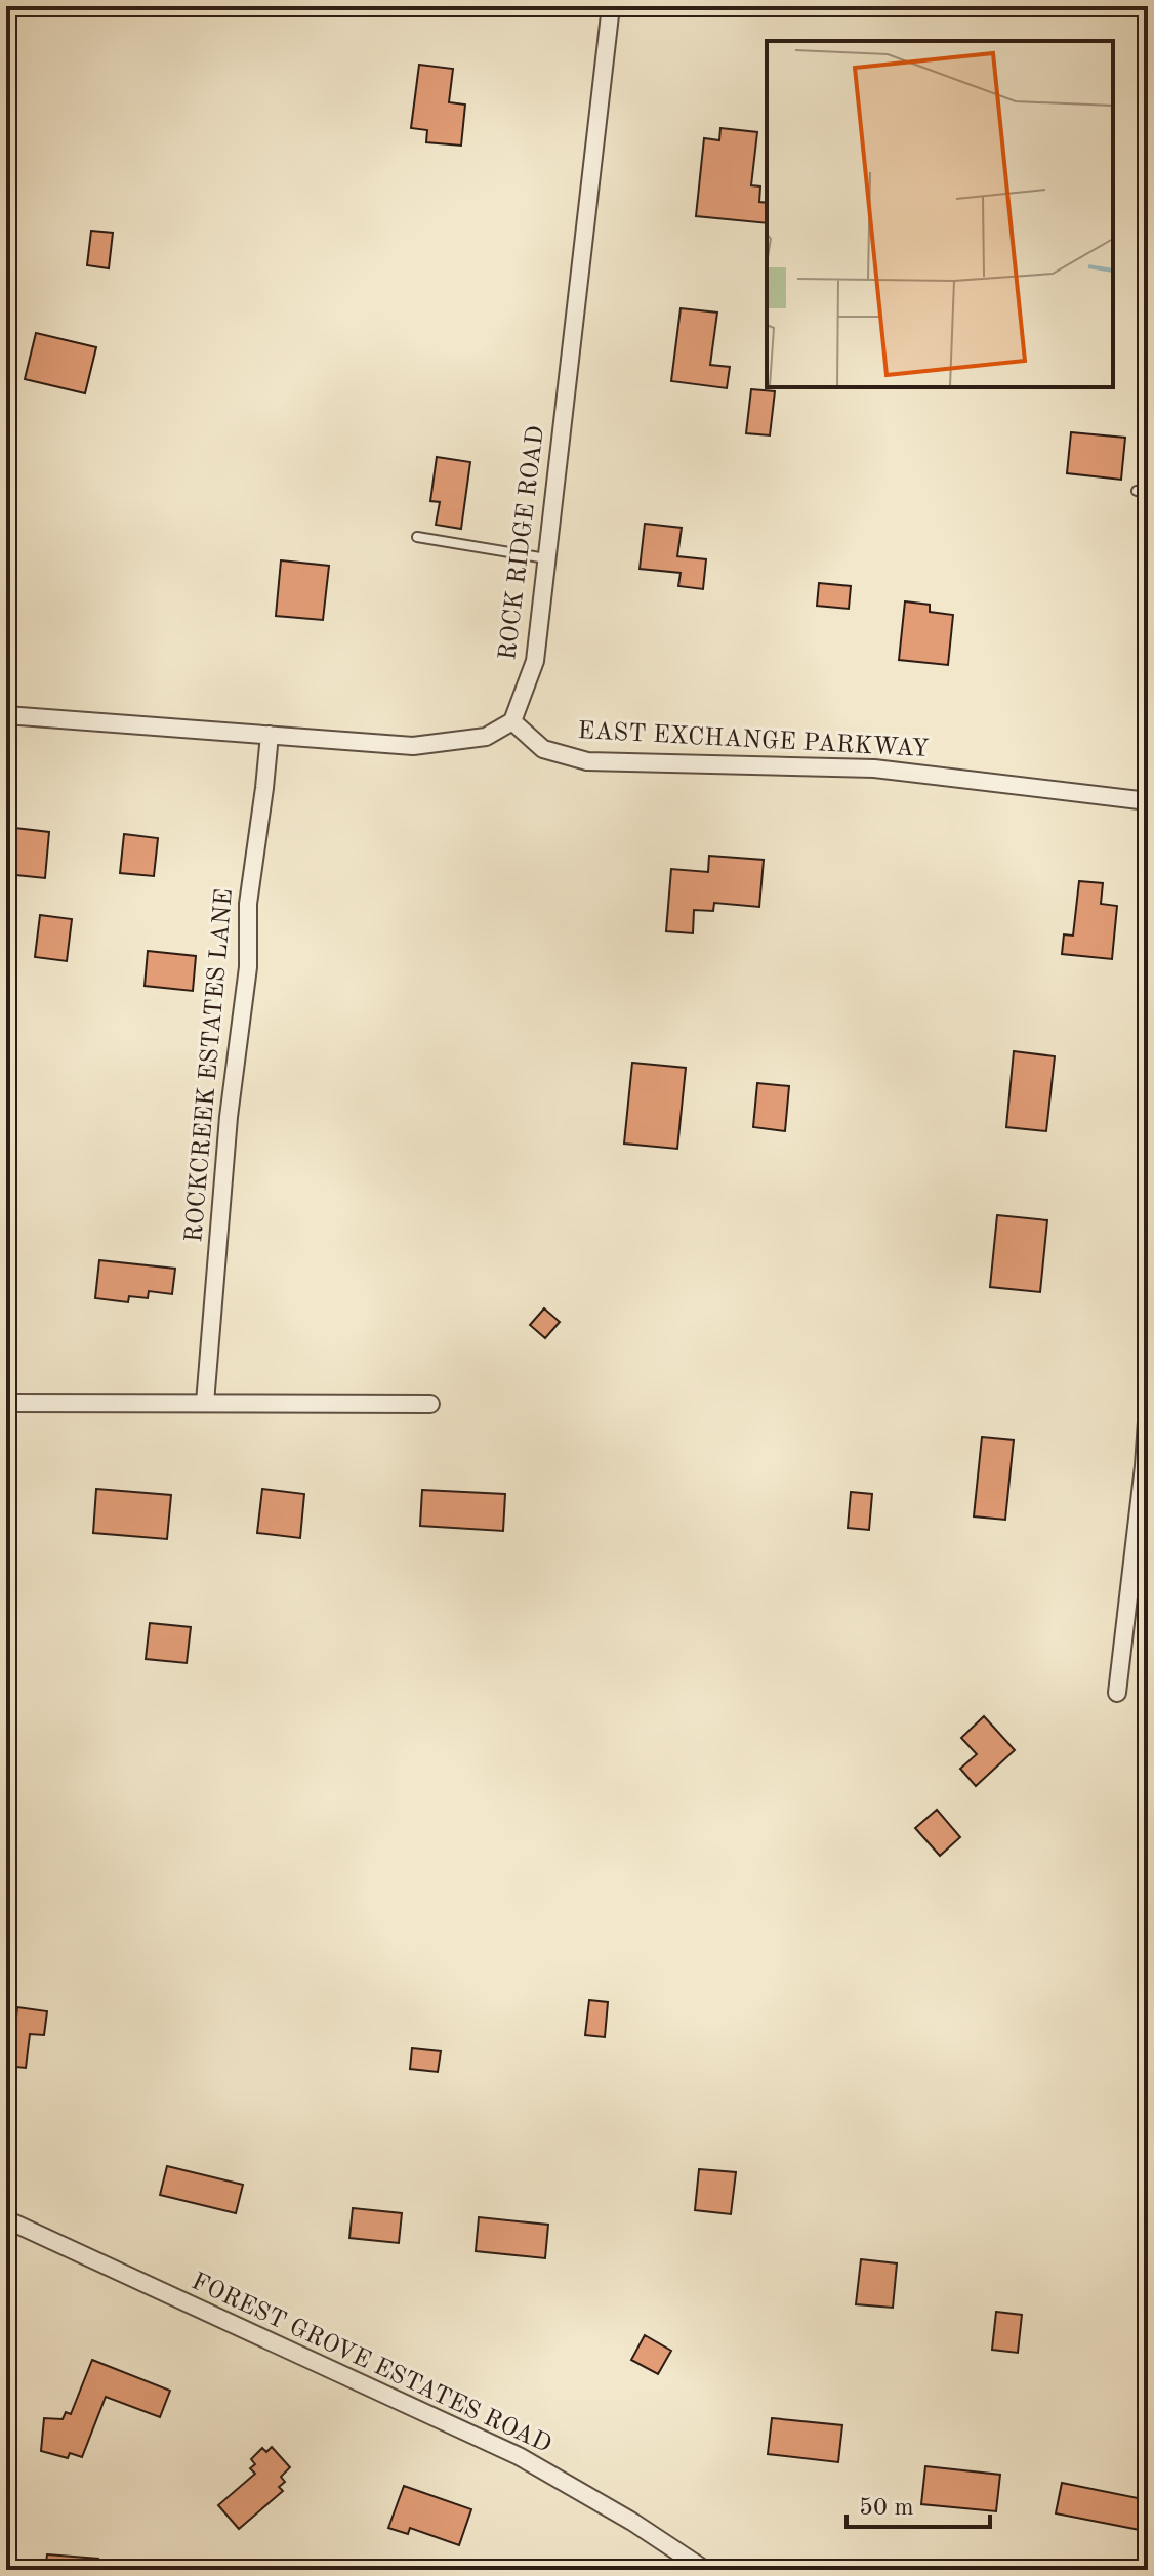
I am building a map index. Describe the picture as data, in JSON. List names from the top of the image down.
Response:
{
  "streets": {
    "street": [
      "ROCK RIDGE ROAD",
      "EAST EXCHANGE PARKWAY",
      "ROCKCREEK ESTATES LANE",
      "FOREST GROVE ESTATES ROAD"
    ]
  },
  "crossings": [
    ["ROCK RIDGE ROAD", "EAST EXCHANGE PARKWAY"]
  ],
  "scale_bar": "50 m"
}
